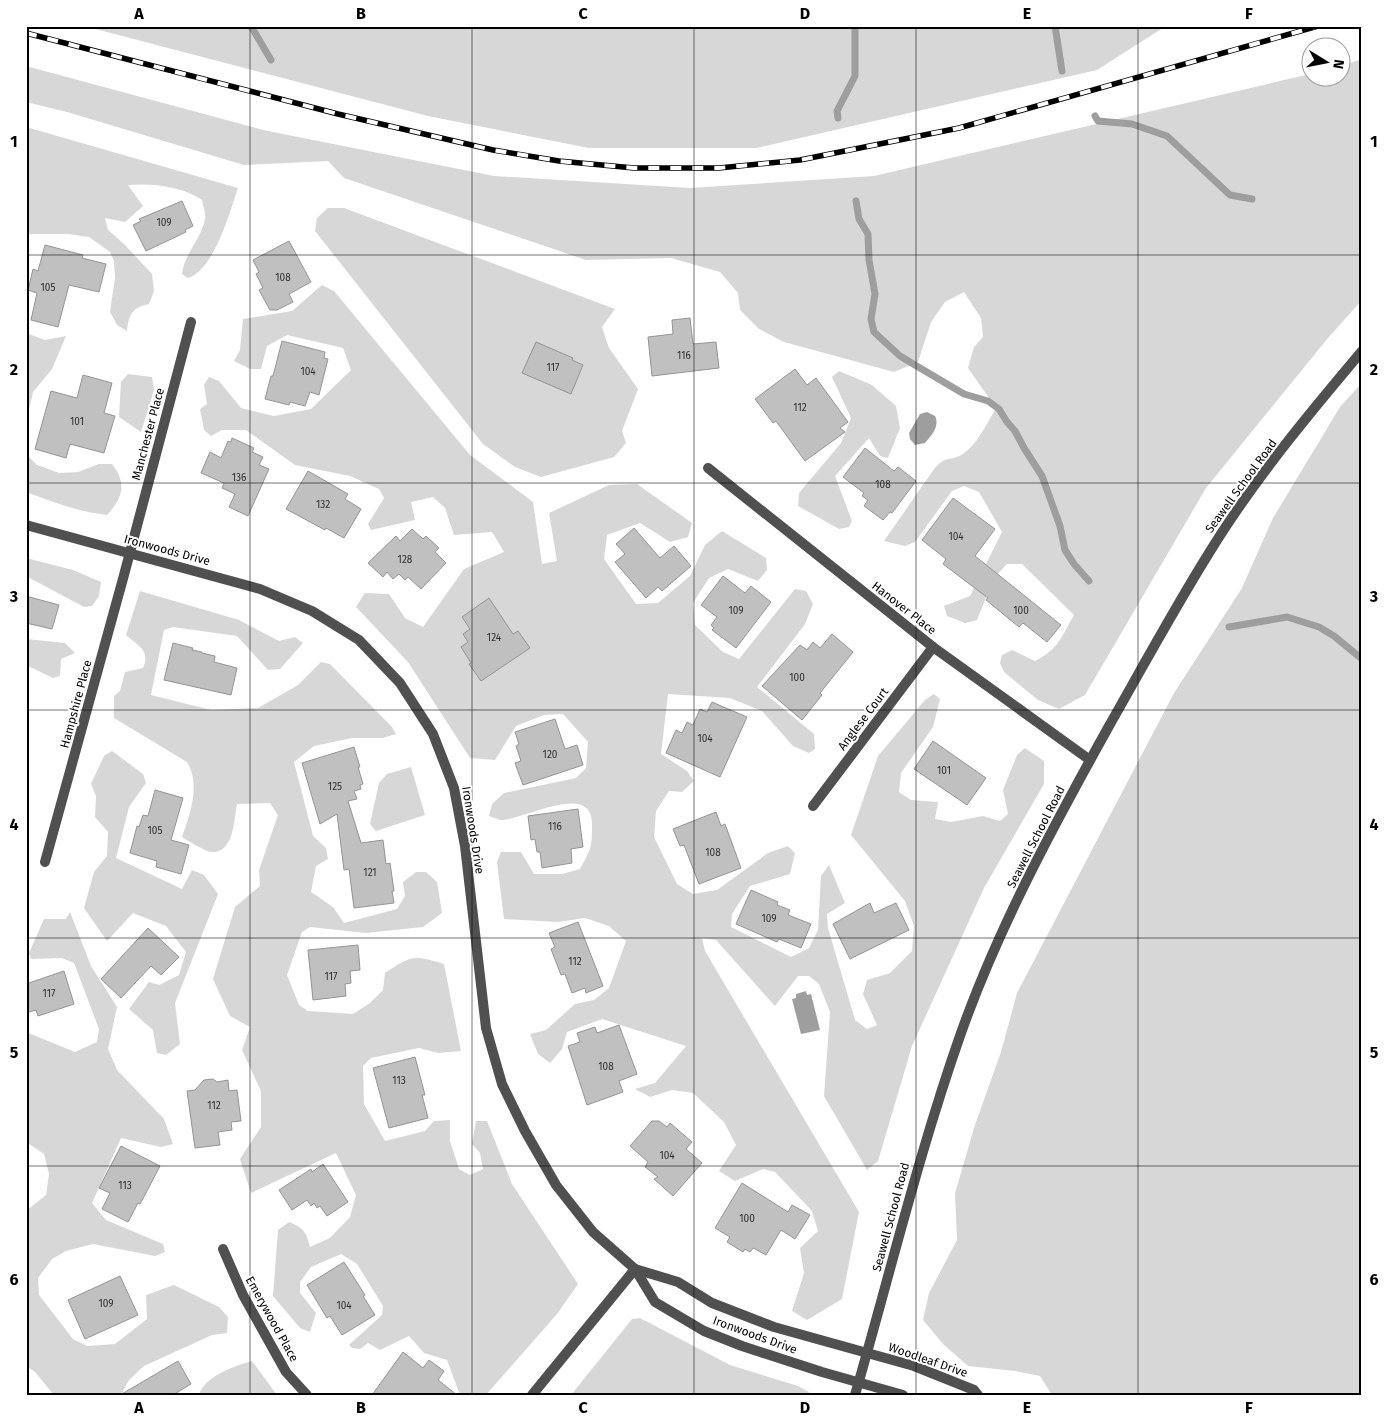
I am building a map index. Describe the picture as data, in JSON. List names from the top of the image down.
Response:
{
  "streets": {
    "street": [
      "Manchester Place",
      "Seawell School Road",
      "Ironwoods Drive",
      "Hanover Place",
      "Hampshire Place",
      "Anglese Court",
      "Emerywood Place",
      "Woodleaf Drive"
    ]
  },
  "crossings": [
    ["Manchester Place", "Ironwoods Drive"],
    ["Manchester Place", "Hampshire Place"],
    ["Seawell School Road", "Ironwoods Drive"],
    ["Seawell School Road", "Hanover Place"],
    ["Seawell School Road", "Woodleaf Drive"],
    ["Ironwoods Drive", "Hampshire Place"],
    ["Ironwoods Drive", "Woodleaf Drive"],
    ["Hanover Place", "Anglese Court"]
  ],
  "house_numbers": [
    "109",
    "108",
    "105",
    "116",
    "117",
    "104",
    "112",
    "101",
    "136",
    "108",
    "132",
    "104",
    "128",
    "109",
    "100",
    "124",
    "100",
    "104",
    "120",
    "101",
    "125",
    "116",
    "105",
    "108",
    "121",
    "109",
    "112",
    "117",
    "117",
    "108",
    "113",
    "112",
    "104",
    "113",
    "100",
    "109",
    "104"
  ],
  "north": "right",
  "grid": {
    "columns": [
      "A",
      "B",
      "C",
      "D",
      "E",
      "F"
    ],
    "rows": [
      "1",
      "2",
      "3",
      "4",
      "5",
      "6"
    ]
  }
}
